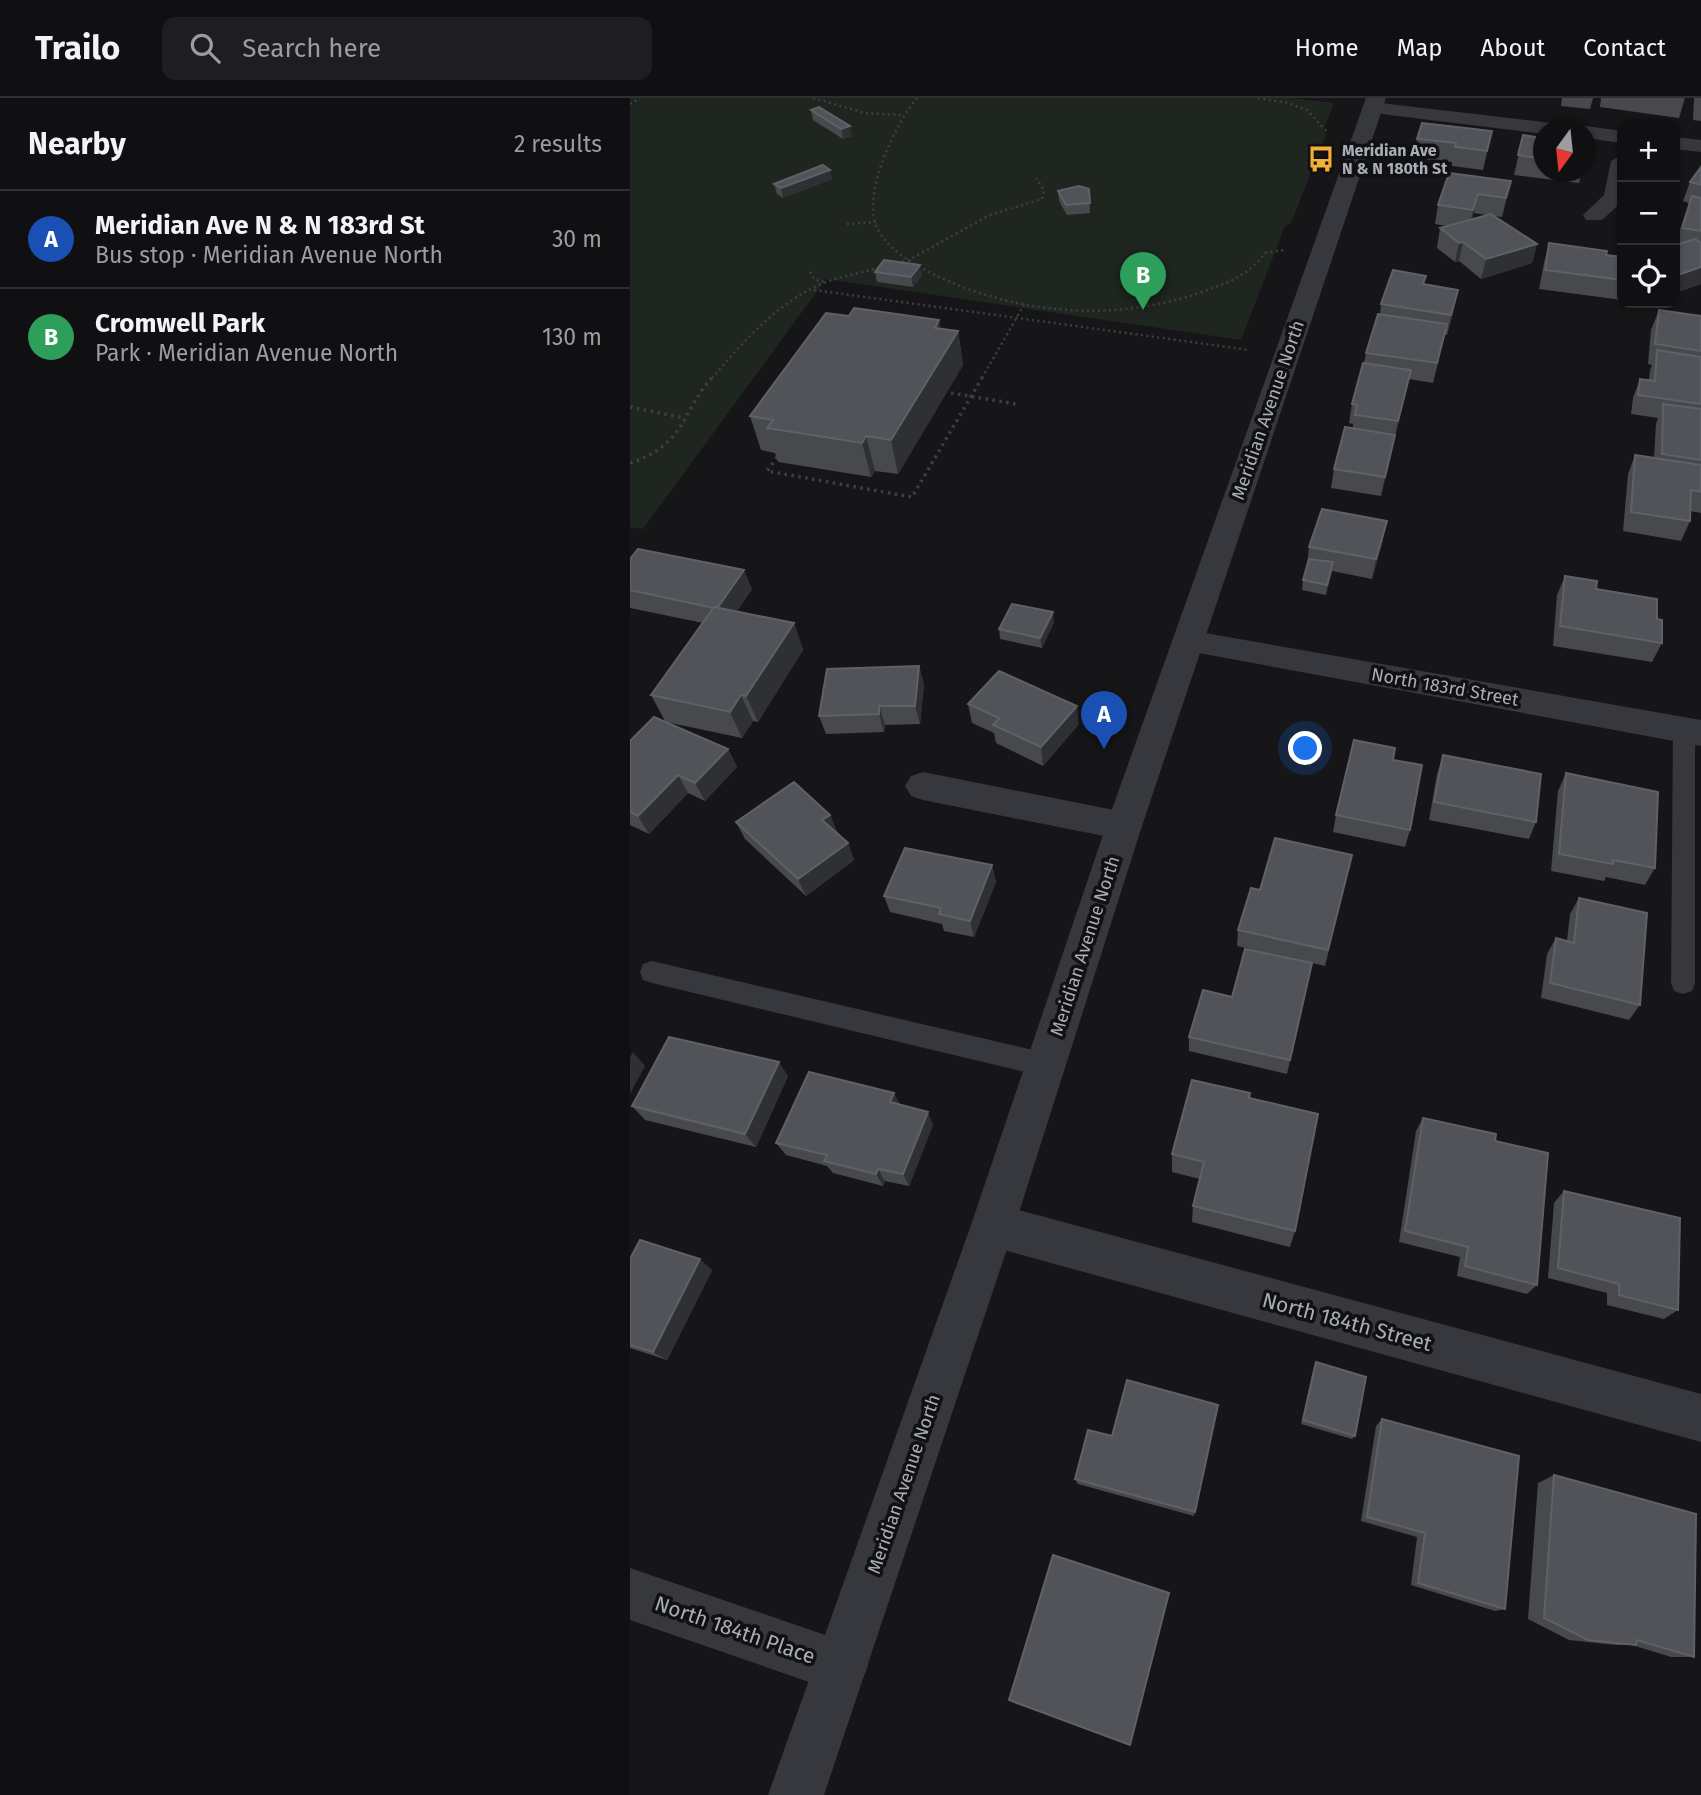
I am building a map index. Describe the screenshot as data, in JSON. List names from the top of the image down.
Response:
{
  "streets": {
    "street": [
      "Meridian Avenue North",
      "North 183rd Street",
      "North 184th Street",
      "North 184th Place"
    ]
  },
  "crossings": [
    ["Meridian Avenue North", "North 183rd Street"],
    ["Meridian Avenue North", "North 184th Street"],
    ["Meridian Avenue North", "North 184th Place"]
  ],
  "places": {
    "bus stop": ["Meridian Ave N & N 180th St"]
  },
  "north": "bottom",
  "page": {
    "header": "Trailo",
    "search": "Search here",
    "nav": [
      "Home",
      "Map",
      "About",
      "Contact"
    ],
    "heading": ["Nearby", "2 results"],
    "map_buttons": ["+", "−"],
    "list": [
      {
        "mark": "A",
        "name": "Meridian Ave N & N 183rd St",
        "note": "Bus stop · Meridian Avenue North",
        "value": "30 m"
      },
      {
        "mark": "B",
        "name": "Cromwell Park",
        "note": "Park · Meridian Avenue North",
        "value": "130 m"
      }
    ],
    "pins": ["B", "A"]
  }
}
